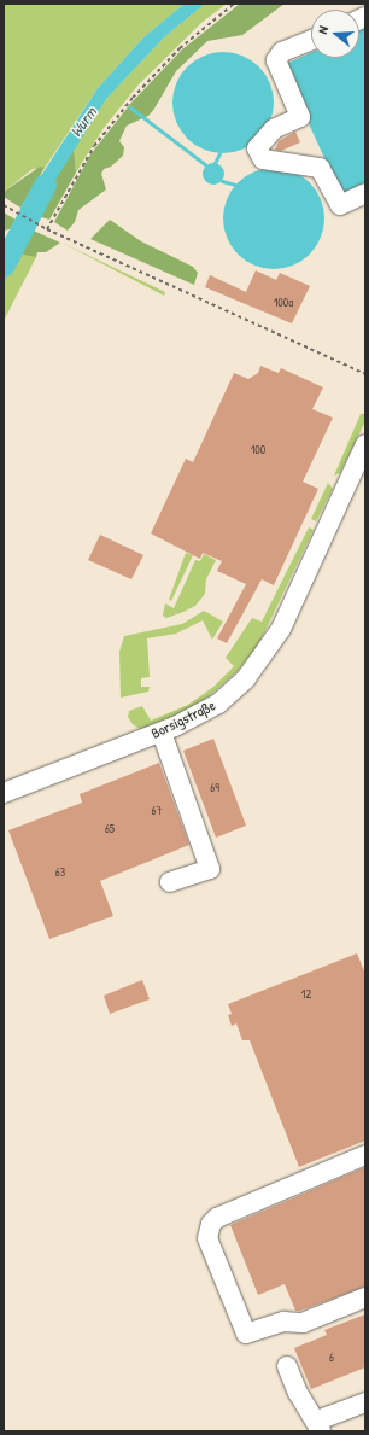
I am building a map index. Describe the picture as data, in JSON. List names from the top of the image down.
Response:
{
  "streets": {
    "street": ["Borsigstraße"]
  },
  "water": ["Wurm"],
  "house_numbers": [
    "100a",
    "100",
    "69",
    "67",
    "65",
    "63",
    "12",
    "6"
  ],
  "north": "left"
}
